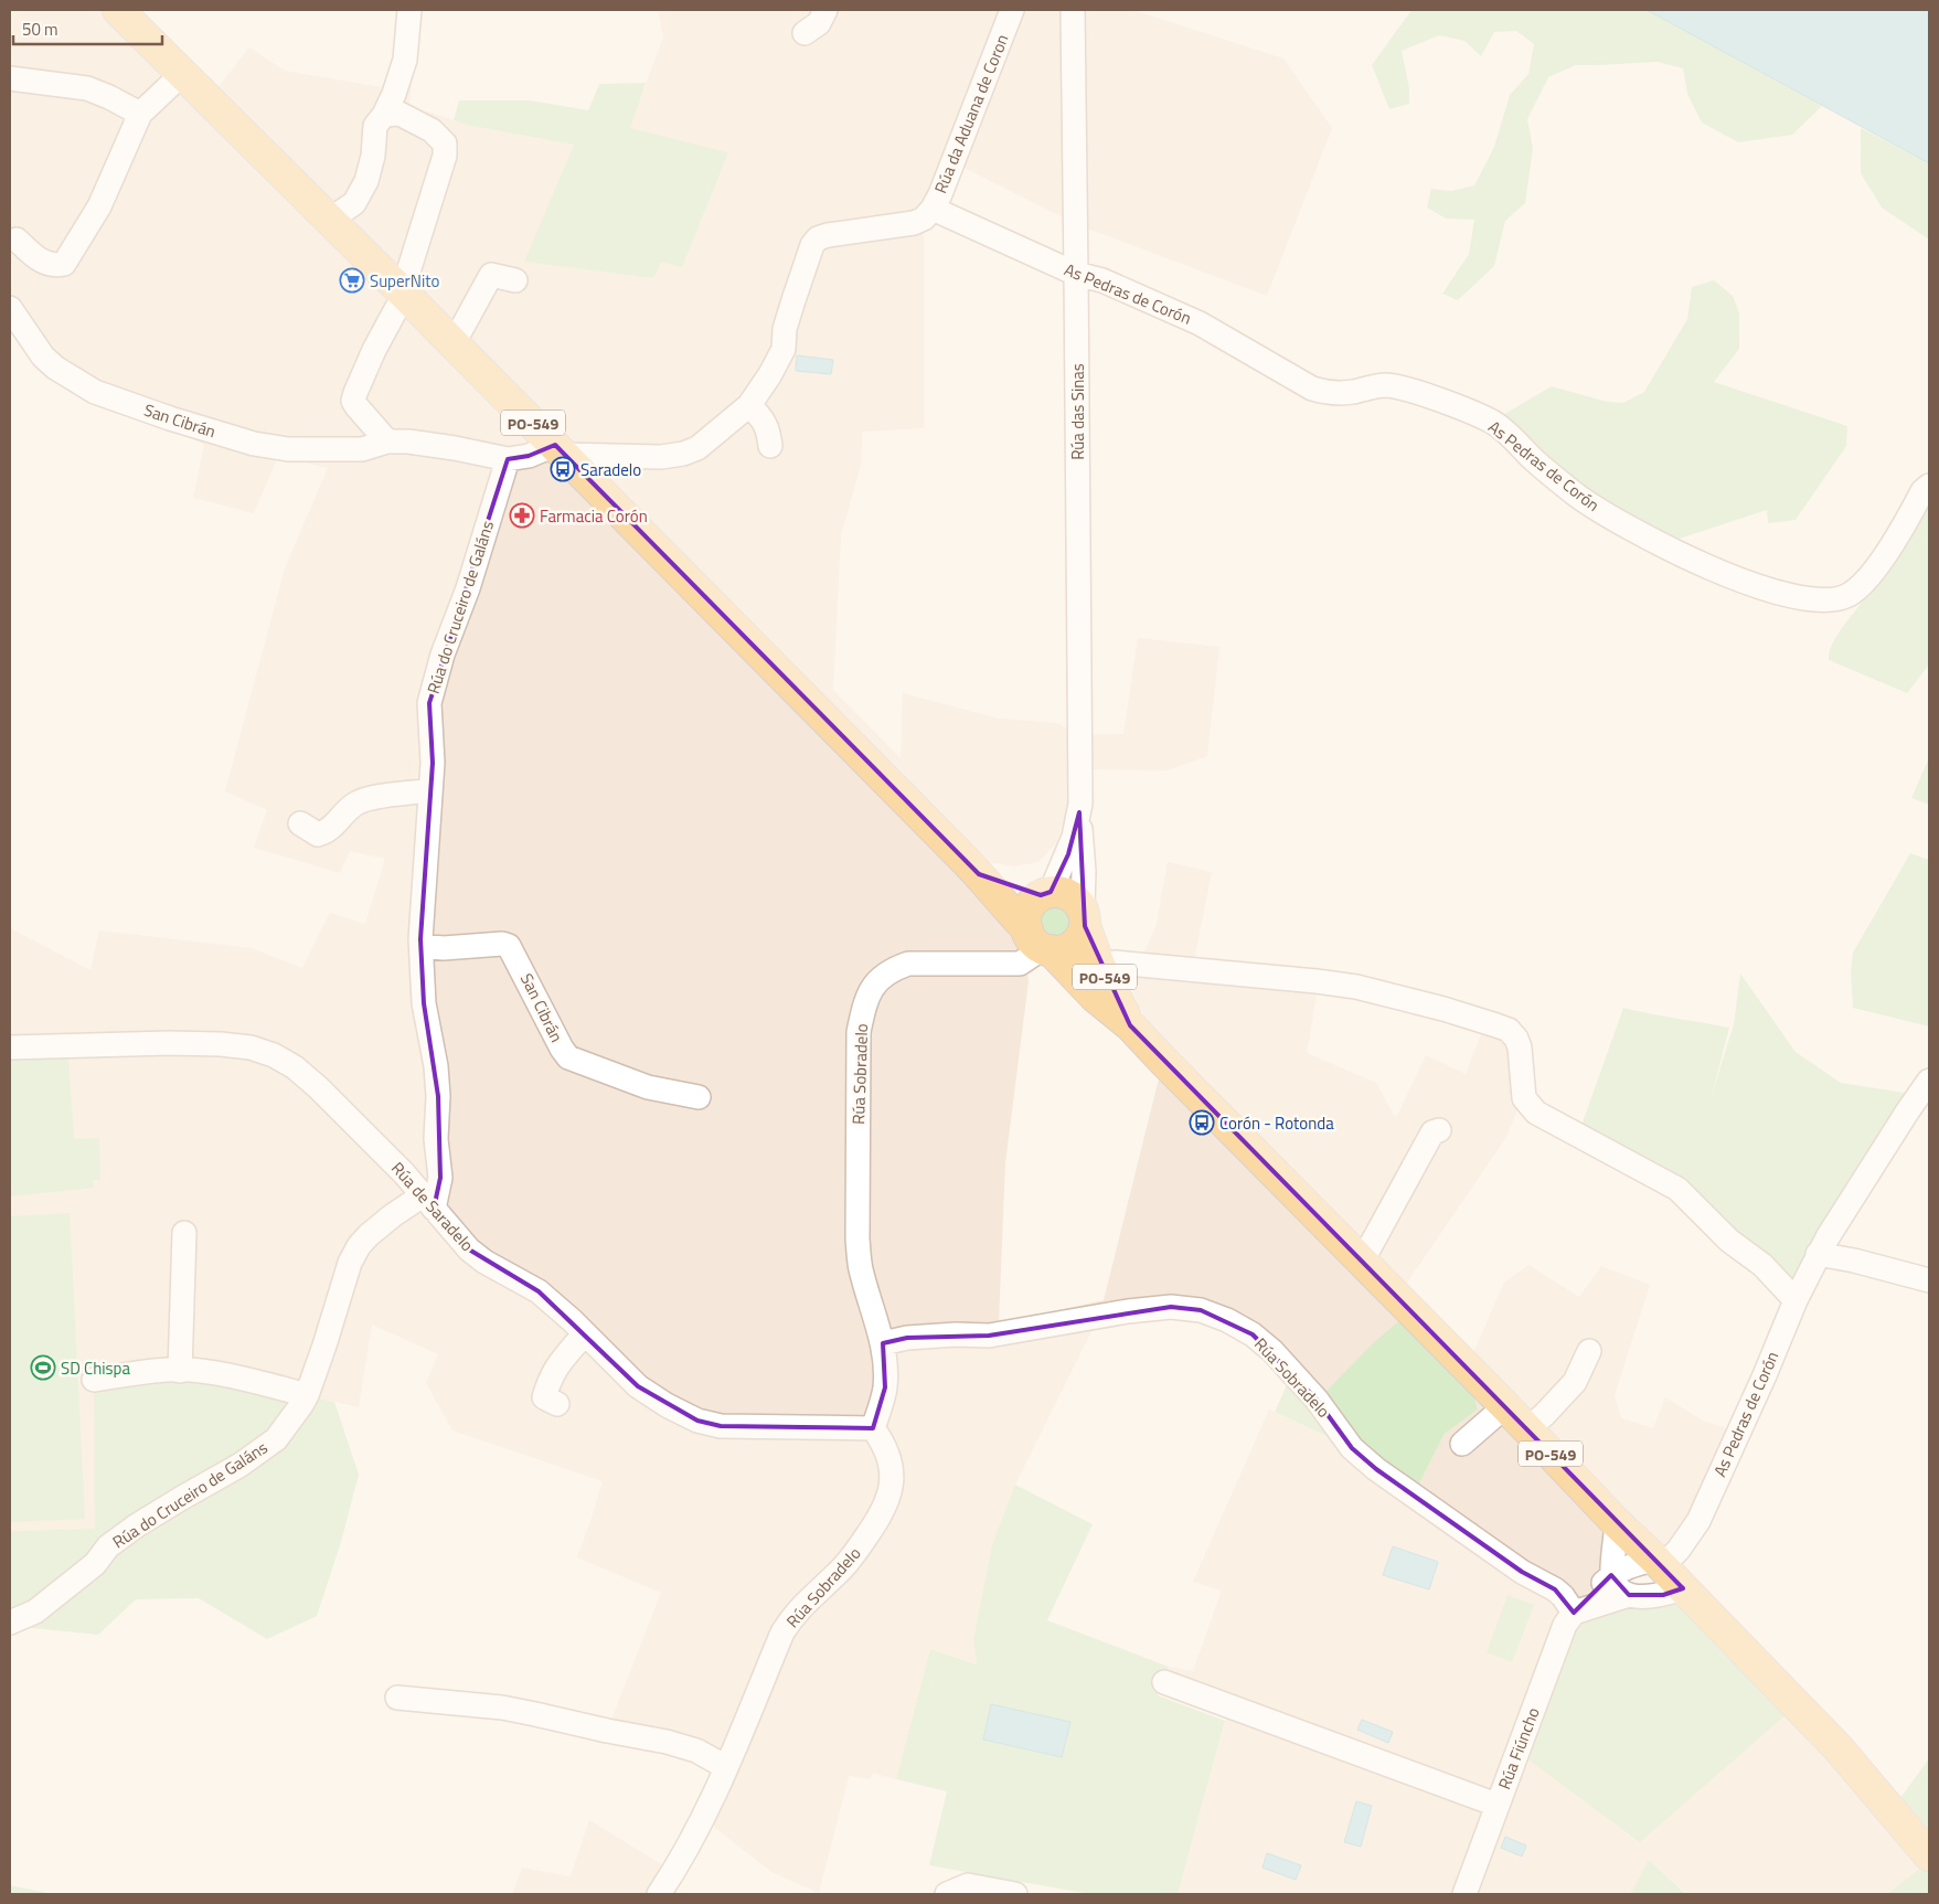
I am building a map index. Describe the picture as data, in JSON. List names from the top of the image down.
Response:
{
  "streets": {
    "main road": ["PO-549"],
    "street": [
      "Rúa da Aduana de Coron",
      "As Pedras de Corón",
      "Rúa das Sinas",
      "San Cibrán",
      "Rúa do Cruceiro de Galáns",
      "Rúa Sobradelo",
      "Rúa de Saradelo",
      "Rúa Fiúncho"
    ]
  },
  "crossings": [
    ["Rúa da Aduana de Coron", "As Pedras de Corón"],
    ["Rúa da Aduana de Coron", "San Cibrán"],
    ["Rúa da Aduana de Coron", "PO-549"],
    ["As Pedras de Corón", "Rúa das Sinas"],
    ["As Pedras de Corón", "PO-549"],
    ["As Pedras de Corón", "Rúa Fiúncho"],
    ["Rúa das Sinas", "PO-549"],
    ["Rúa das Sinas", "Rúa Sobradelo"],
    ["San Cibrán", "PO-549"],
    ["San Cibrán", "Rúa do Cruceiro de Galáns"],
    ["PO-549", "Rúa Sobradelo"],
    ["PO-549", "Rúa Fiúncho"],
    ["Rúa do Cruceiro de Galáns", "Rúa de Saradelo"],
    ["Rúa Sobradelo", "Rúa de Saradelo"],
    ["Rúa Sobradelo", "Rúa Fiúncho"]
  ],
  "places": {
    "supermarket": ["SuperNito"],
    "bus stop": ["Saradelo", "Corón - Rotonda"],
    "pharmacy": ["Farmacia Corón"],
    "sports": ["SD Chispa"]
  },
  "scale_bar": "50 m"
}
